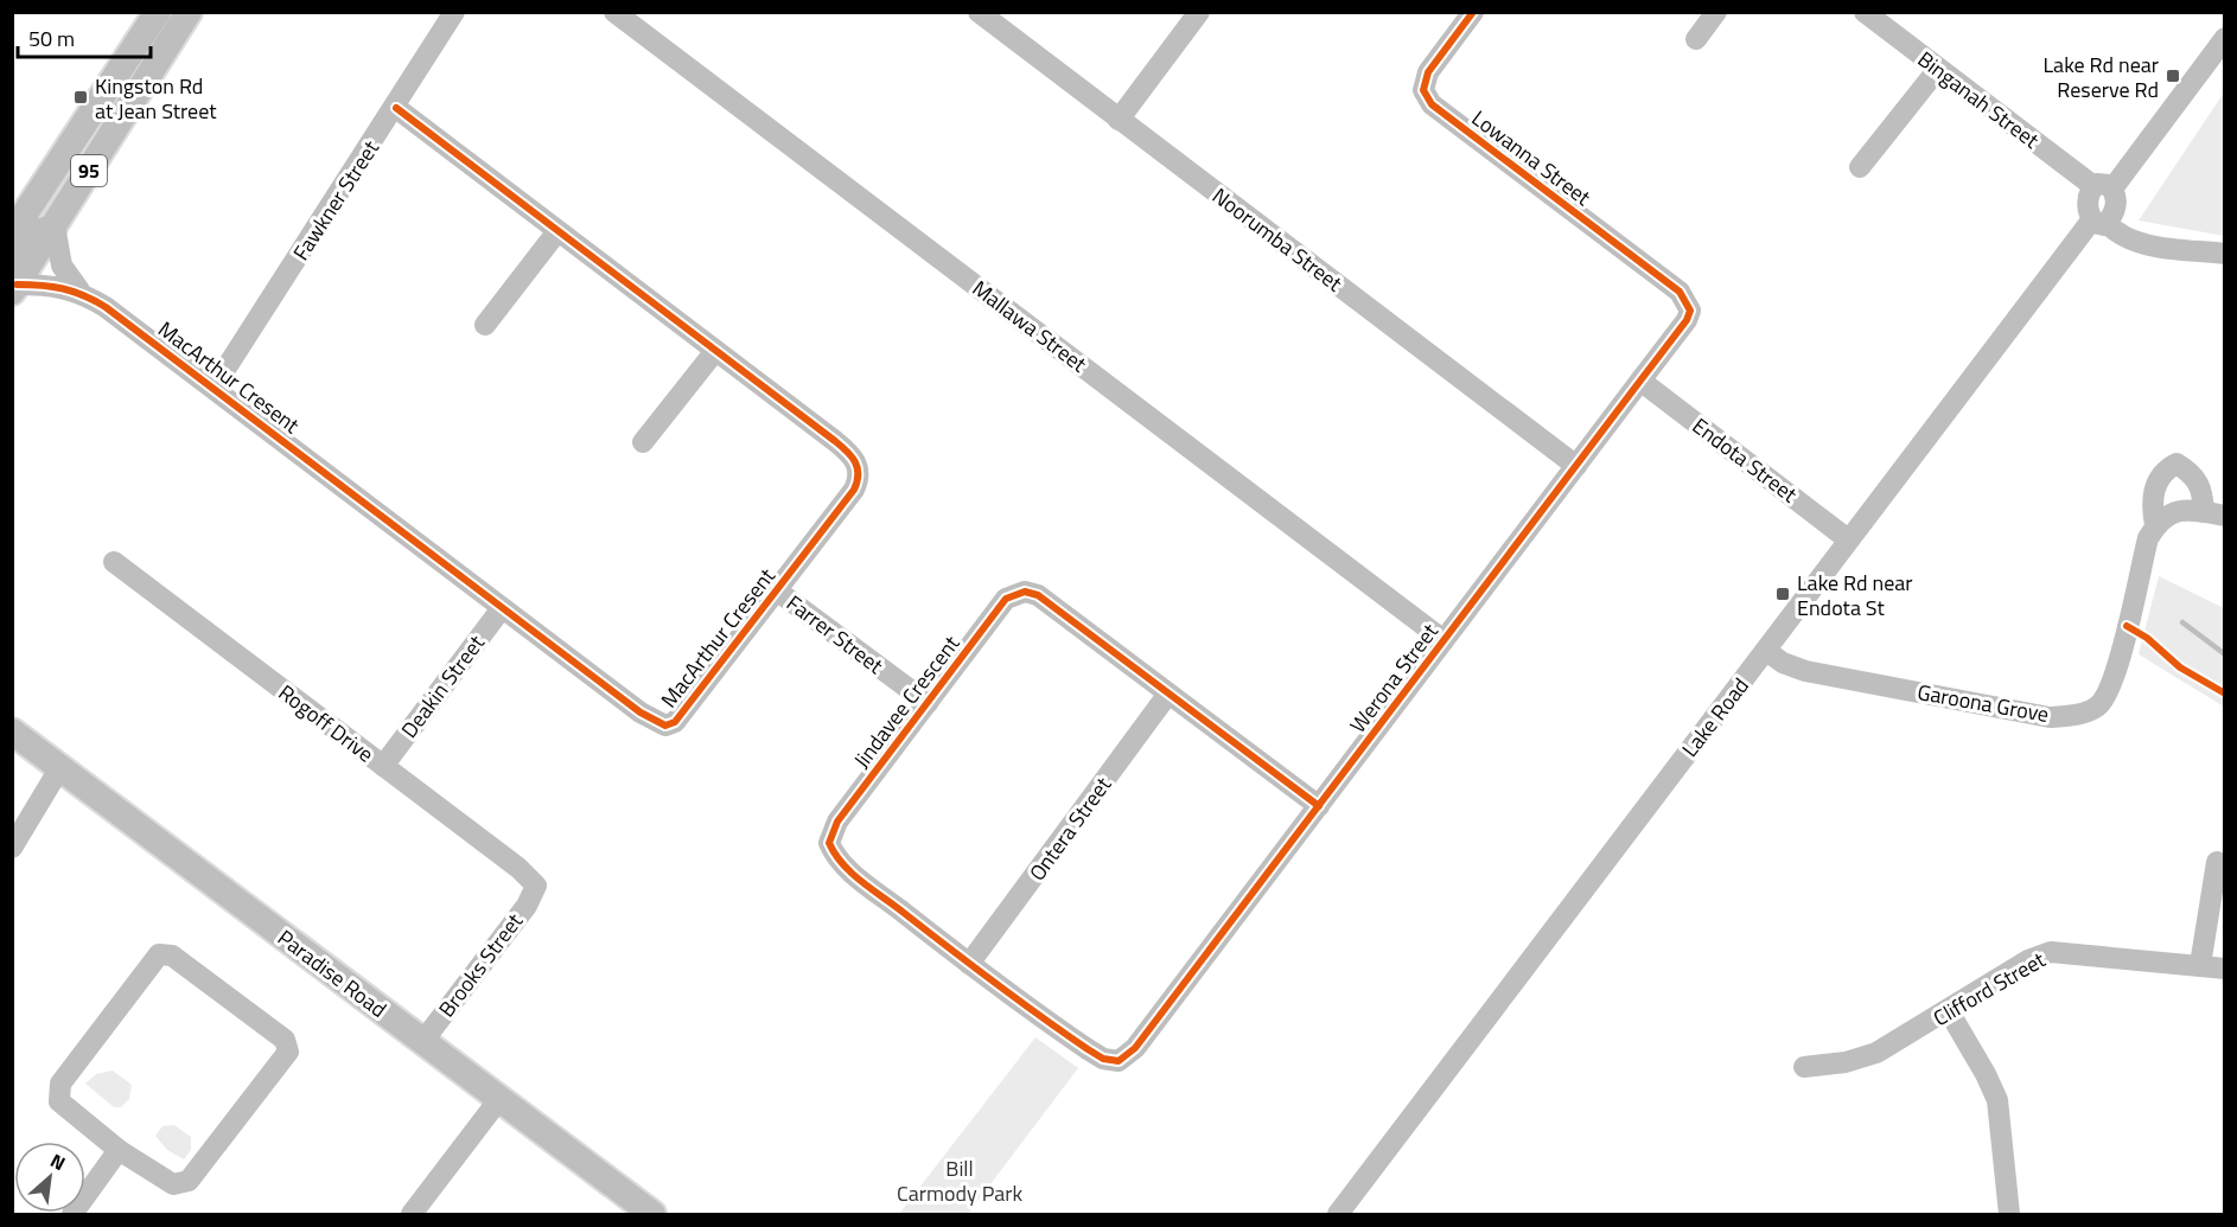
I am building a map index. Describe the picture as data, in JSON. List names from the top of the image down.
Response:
{
  "streets": {
    "main road": ["95", "Paradise Road"],
    "street": [
      "Binganah Street",
      "Lowanna Street",
      "Fawkner Street",
      "Noorumba Street",
      "Mallawa Street",
      "MacArthur Cresent",
      "Endota Street",
      "Farrer Street",
      "Werona Street",
      "Deakin Street",
      "Jindavee Crescent",
      "Garoona Grove",
      "Lake Road",
      "Rogoff Drive",
      "Ontera Street",
      "Brooks Street",
      "Clifford Street"
    ]
  },
  "crossings": [
    ["Lowanna Street", "Werona Street"],
    ["95", "MacArthur Cresent"],
    ["Fawkner Street", "MacArthur Cresent"],
    ["Noorumba Street", "Werona Street"],
    ["Mallawa Street", "Werona Street"],
    ["MacArthur Cresent", "Farrer Street"],
    ["MacArthur Cresent", "Deakin Street"],
    ["Endota Street", "Werona Street"],
    ["Endota Street", "Lake Road"],
    ["Farrer Street", "Jindavee Crescent"],
    ["Werona Street", "Jindavee Crescent"],
    ["Deakin Street", "Rogoff Drive"],
    ["Jindavee Crescent", "Ontera Street"],
    ["Garoona Grove", "Lake Road"],
    ["Rogoff Drive", "Brooks Street"],
    ["Brooks Street", "Paradise Road"]
  ],
  "parks": ["Bill Carmody Park"],
  "places": {
    "transit": ["Lake Rd near Reserve Rd", "Kingston Rd at Jean Street", "Lake Rd near Endota St"]
  },
  "scale_bar": "50 m",
  "north": "top right"
}
